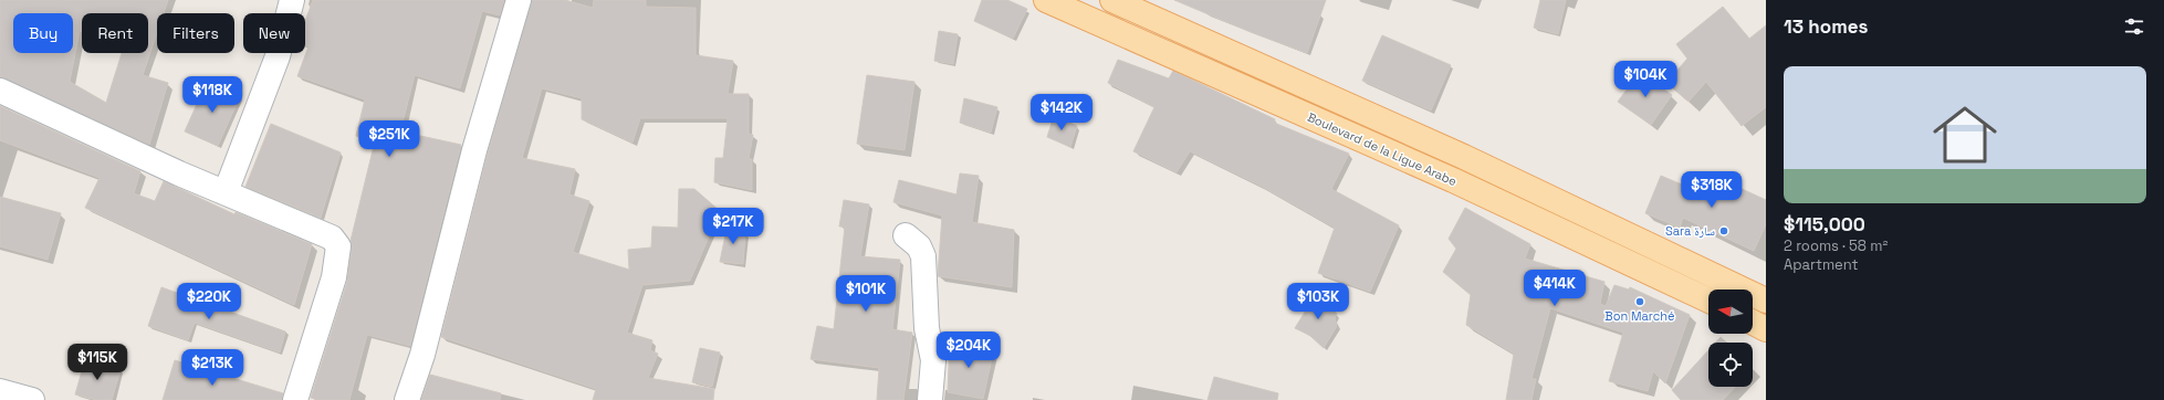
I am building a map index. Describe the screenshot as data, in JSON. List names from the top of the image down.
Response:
{
  "streets": {
    "main road": ["Boulevard de la Ligue Arabe"]
  },
  "places": ["Sara سارة", "Bon Marché"],
  "north": "left",
  "page": {
    "heading": "13 homes",
    "chip": [
      "Buy",
      "Rent",
      "Filters",
      "New"
    ],
    "list": [
      {
        "name": "$115,000",
        "note": "2 rooms · 58 m² · Apartment"
      }
    ],
    "price": [
      "$104K",
      "$118K",
      "$142K",
      "$251K",
      "$318K",
      "$217K",
      "$414K",
      "$101K",
      "$220K",
      "$103K",
      "$204K",
      "$115K",
      "$213K"
    ]
  }
}
